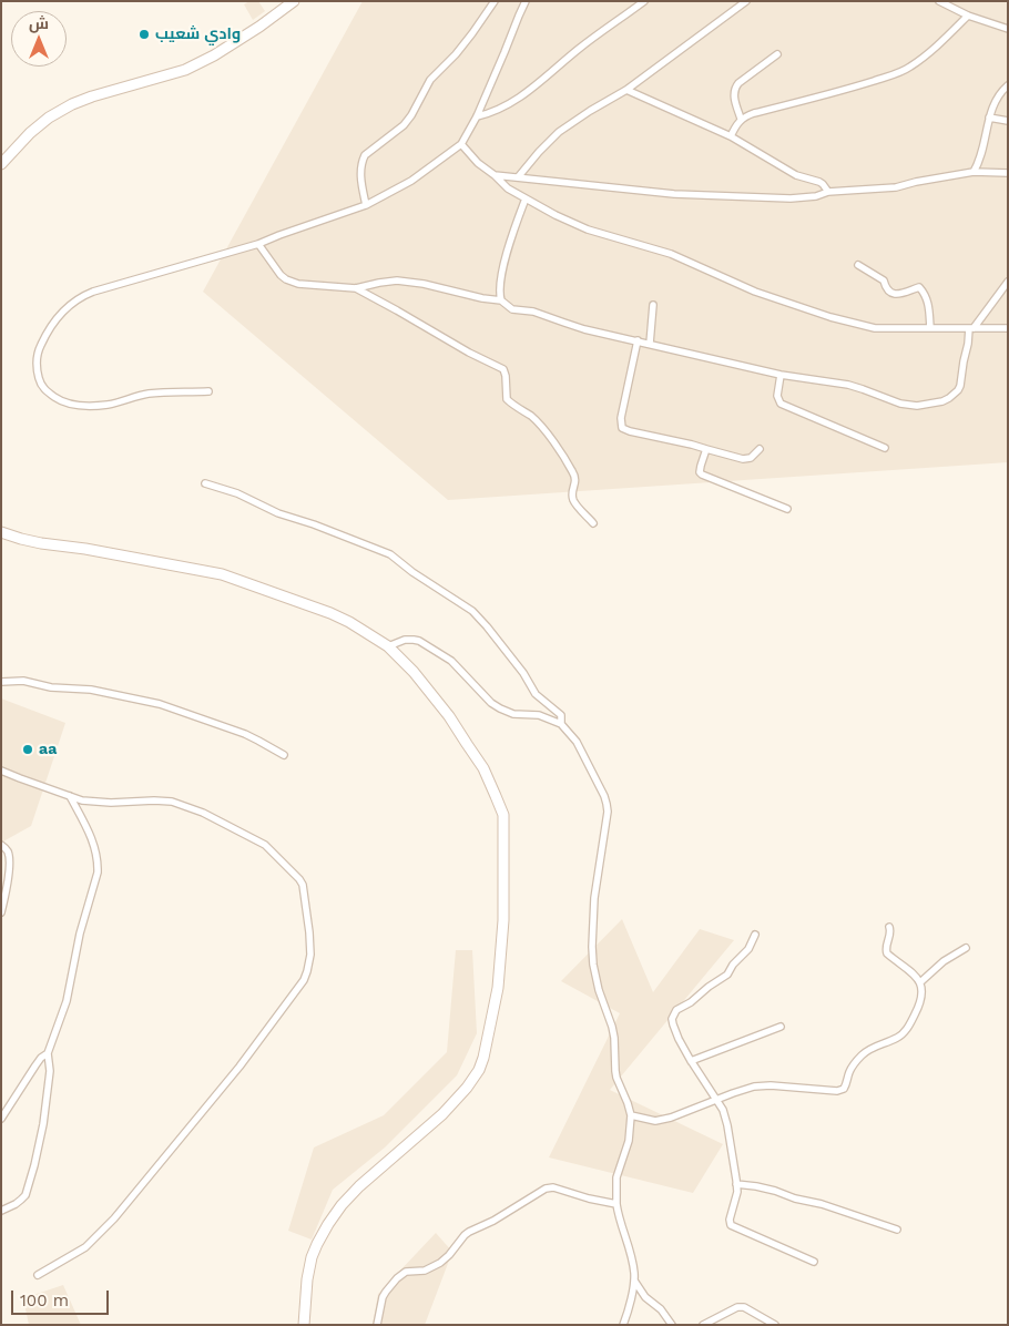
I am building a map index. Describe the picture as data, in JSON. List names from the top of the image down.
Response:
{
  "places": ["وادي شعيب", "aa"],
  "scale_bar": "100 m",
  "north": "top"
}
